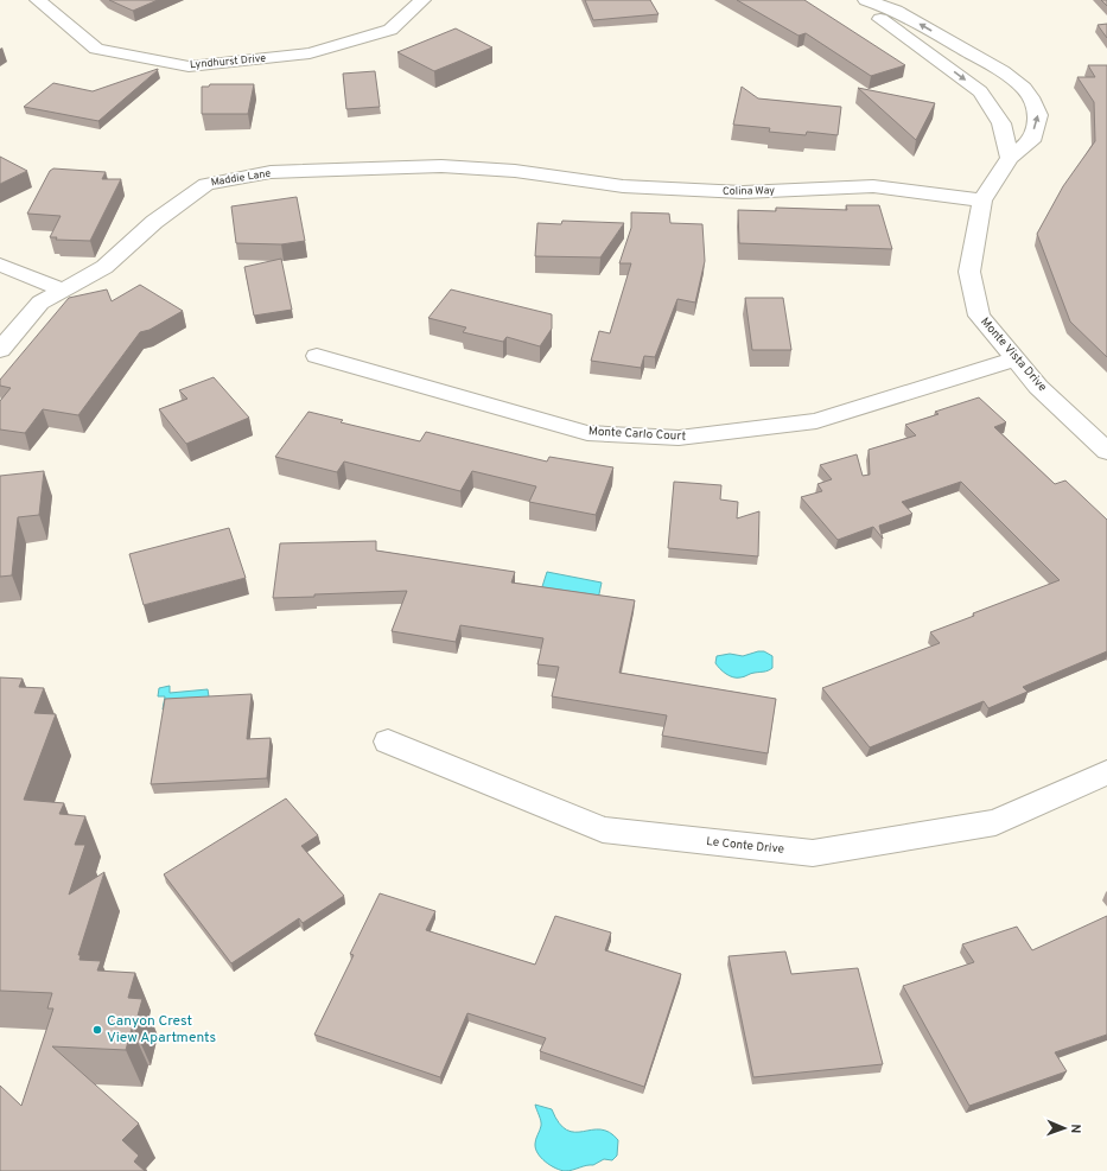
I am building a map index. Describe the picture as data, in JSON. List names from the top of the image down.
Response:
{
  "streets": {
    "street": [
      "Lyndhurst Drive",
      "Maddie Lane",
      "Colina Way",
      "Monte Vista Drive",
      "Monte Carlo Court",
      "Le Conte Drive"
    ]
  },
  "crossings": [
    ["Maddie Lane", "Colina Way"],
    ["Colina Way", "Monte Vista Drive"],
    ["Monte Vista Drive", "Monte Carlo Court"]
  ],
  "places": ["Canyon Crest View Apartments"],
  "north": "right"
}
